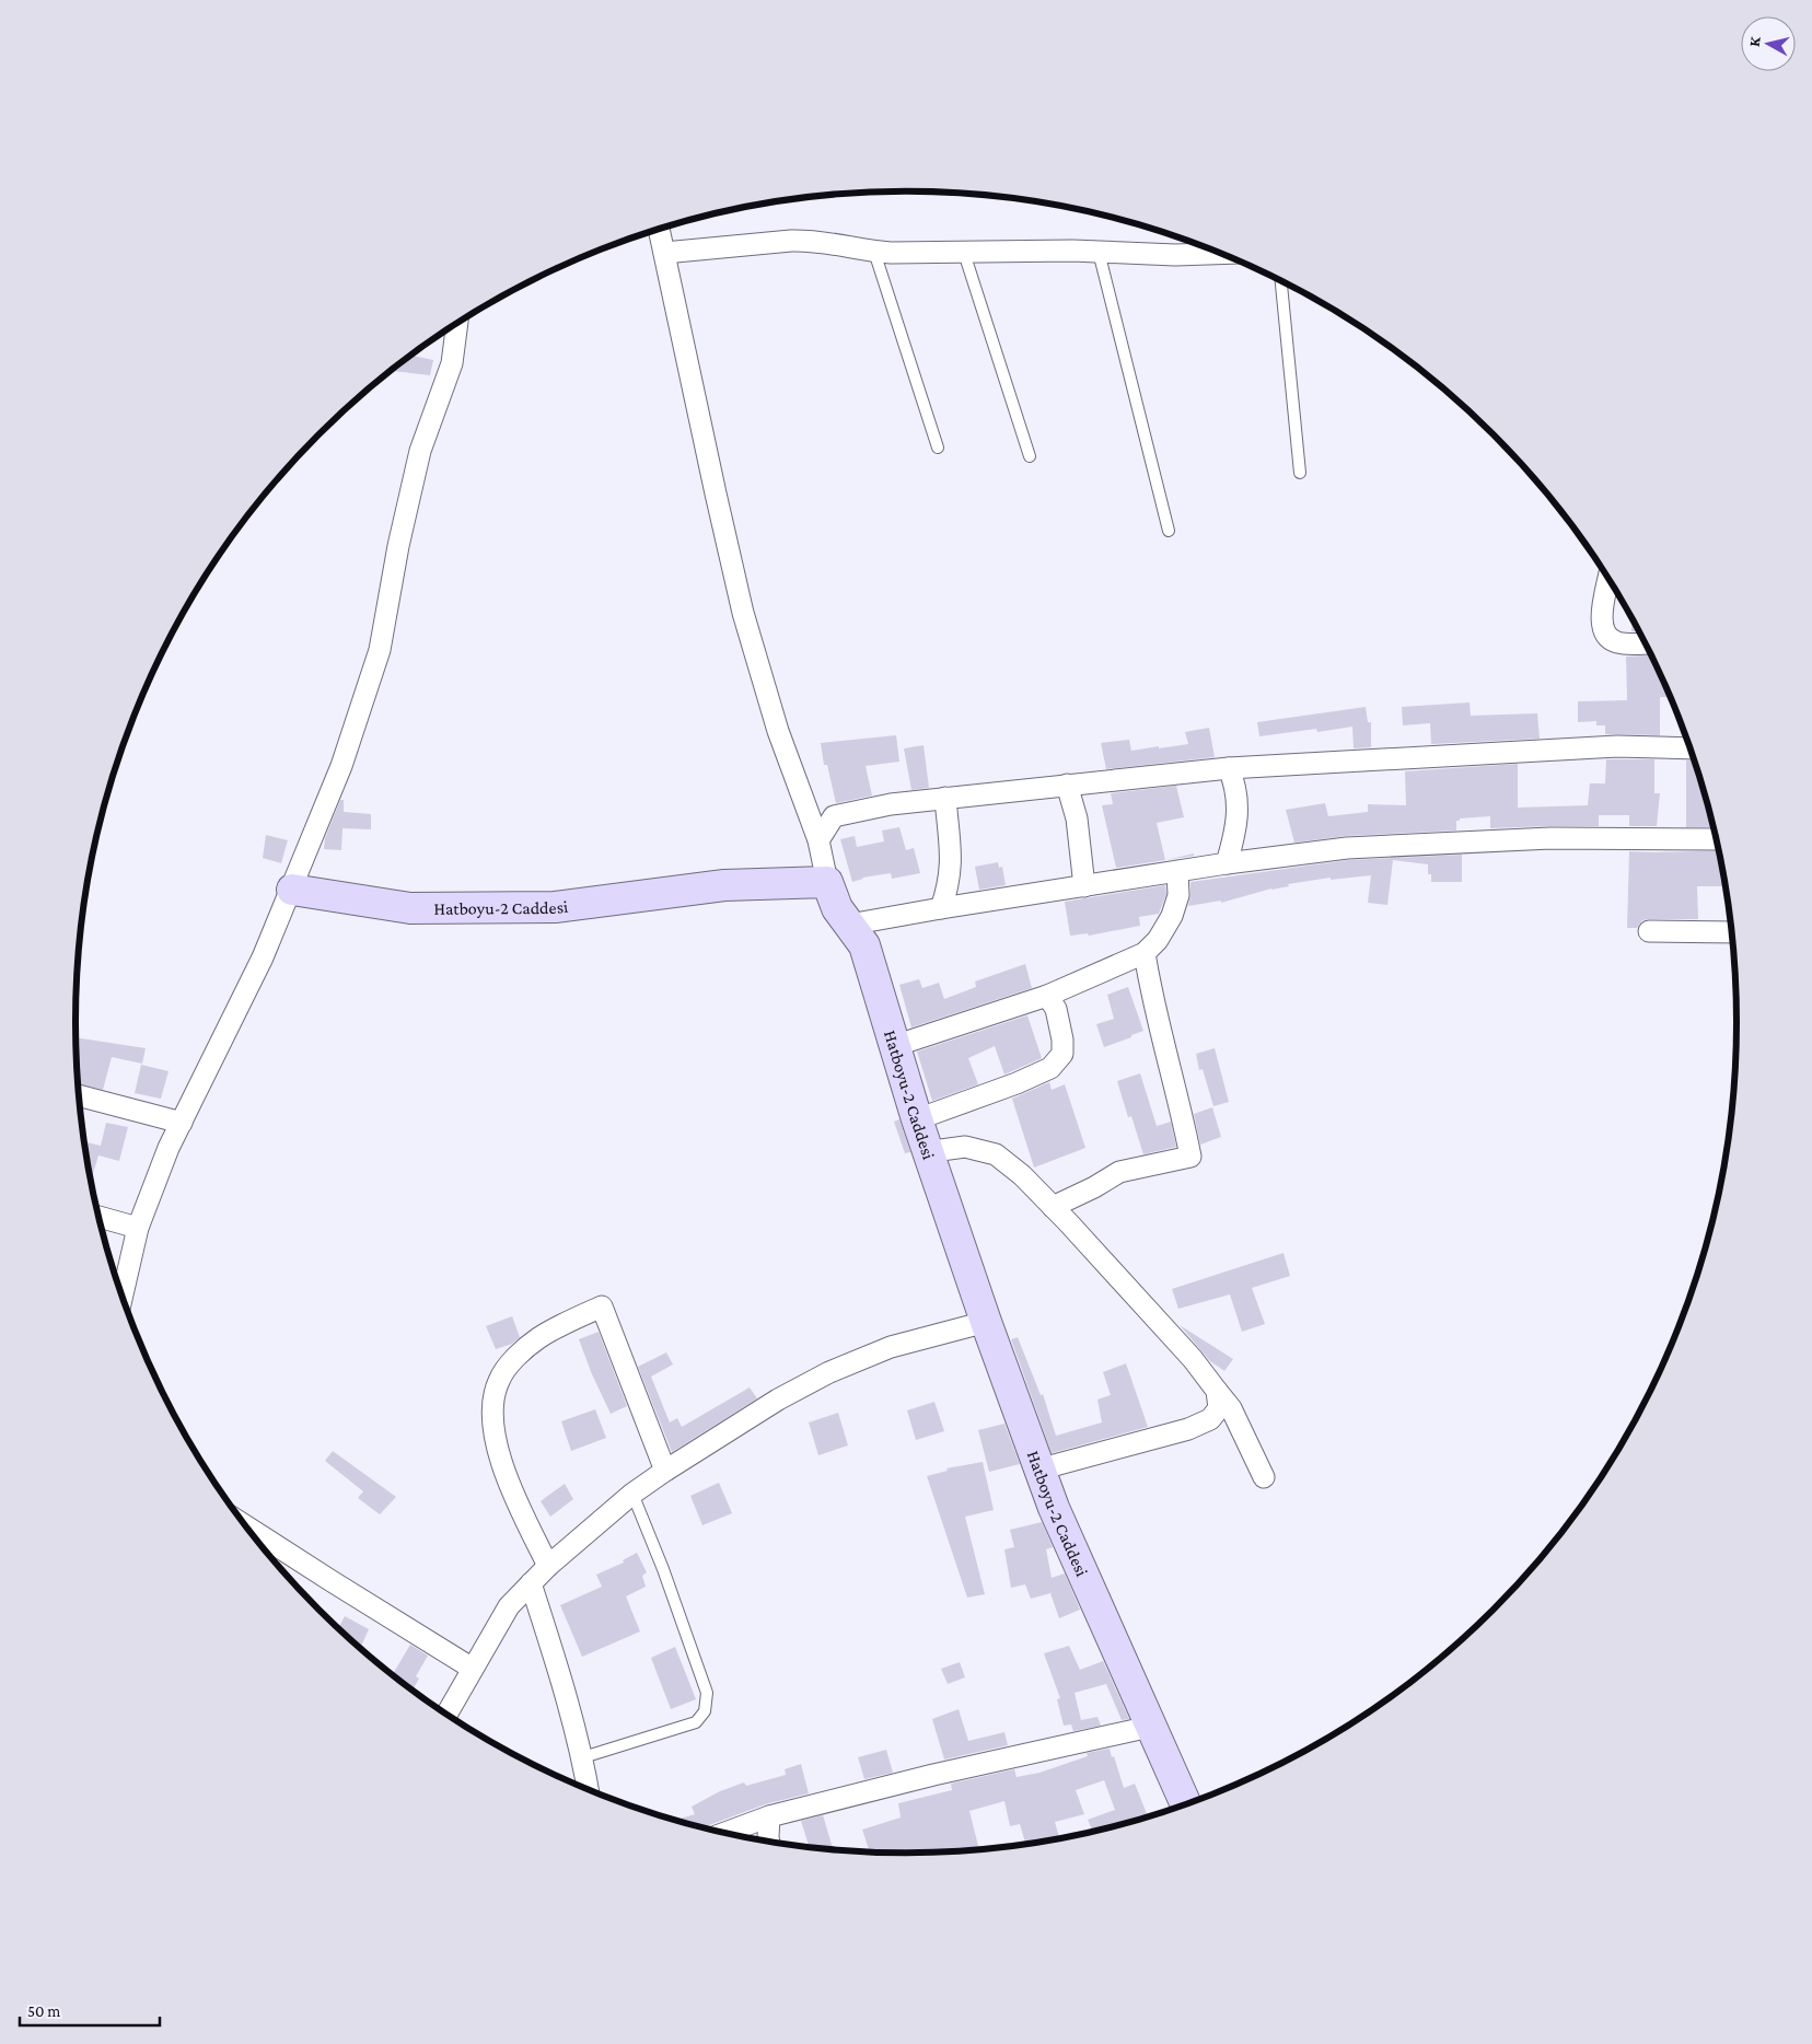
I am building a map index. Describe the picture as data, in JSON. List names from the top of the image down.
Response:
{
  "streets": {
    "main road": ["Hatboyu-2 Caddesi"]
  },
  "scale_bar": "50 m",
  "north": "left"
}
